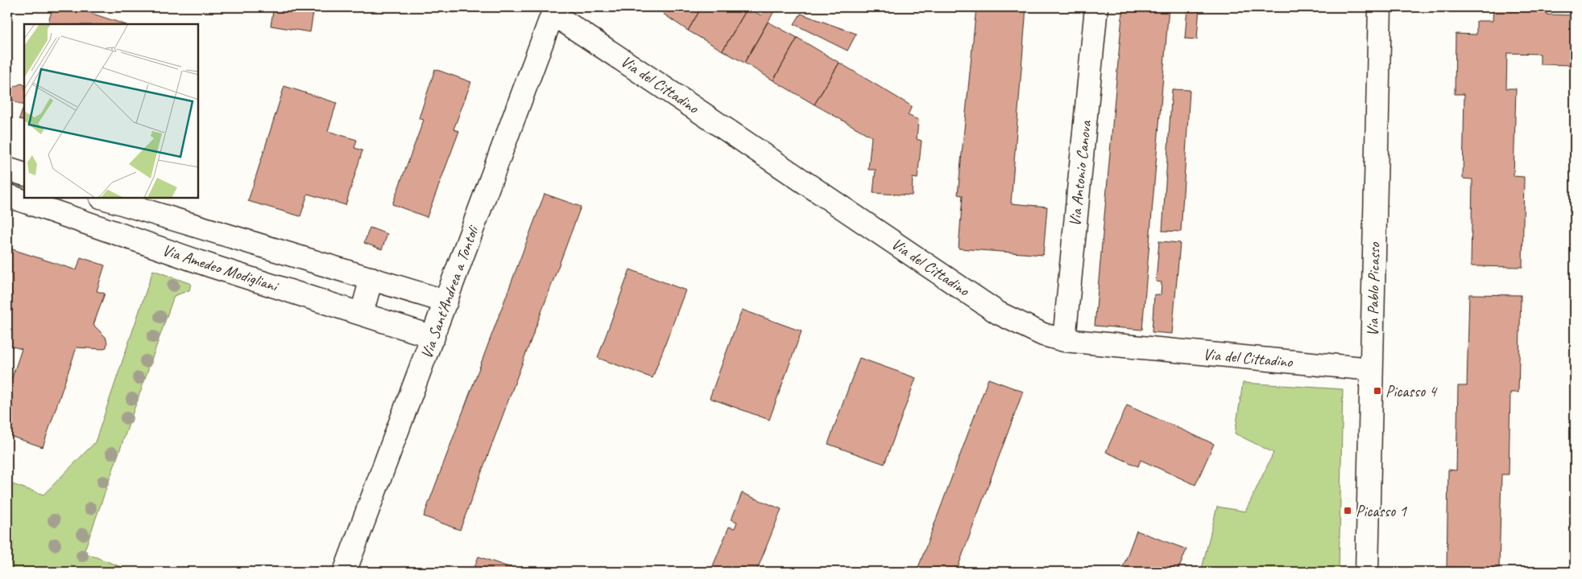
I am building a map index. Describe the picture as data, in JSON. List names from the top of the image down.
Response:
{
  "streets": {
    "street": [
      "Via del Cittadino",
      "Via Antonio Canova",
      "Via Amedeo Modigliani",
      "Via Pablo Picasso",
      "Via Sant'Andrea a Tontoli"
    ]
  },
  "crossings": [
    ["Via del Cittadino", "Via Antonio Canova"],
    ["Via del Cittadino", "Via Pablo Picasso"],
    ["Via del Cittadino", "Via Sant'Andrea a Tontoli"],
    ["Via Amedeo Modigliani", "Via Sant'Andrea a Tontoli"]
  ],
  "places": {
    "transit": ["Picasso 4", "Picasso 1"]
  }
}
